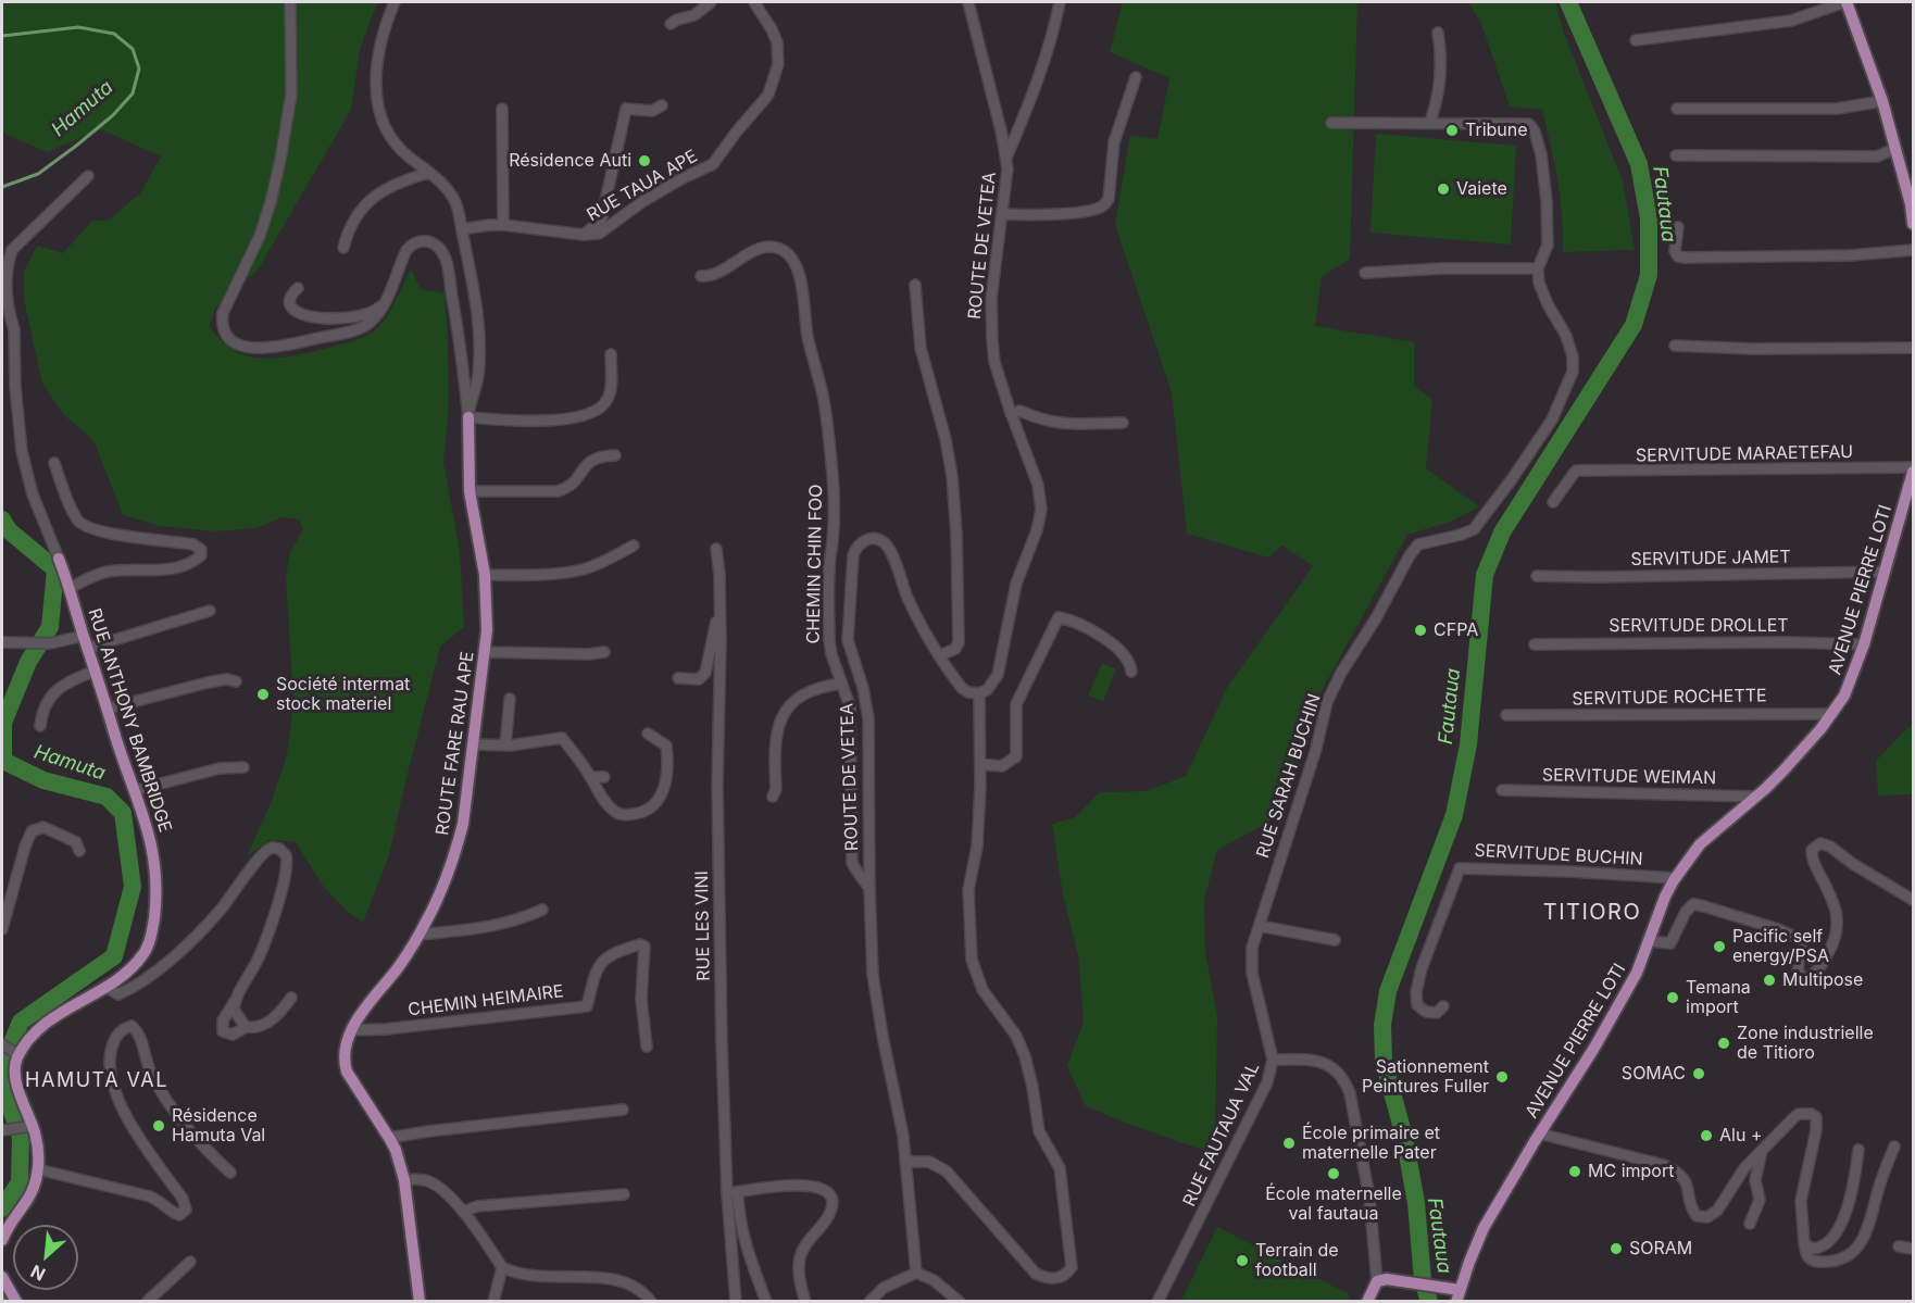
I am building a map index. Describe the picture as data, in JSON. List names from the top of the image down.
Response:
{
  "streets": {
    "main road": ["AVENUE PIERRE LOTI", "RUE ANTHONY BAMBRIDGE", "ROUTE FARE RAU APE"],
    "street": [
      "RUE TAUA APE",
      "ROUTE DE VETEA",
      "SERVITUDE MARAETEFAU",
      "SERVITUDE JAMET",
      "CHEMIN CHIN FOO",
      "SERVITUDE DROLLET",
      "SERVITUDE ROCHETTE",
      "RUE SARAH BUCHIN",
      "SERVITUDE WEIMAN",
      "SERVITUDE BUCHIN",
      "RUE LES VINI",
      "CHEMIN HEIMAIRE",
      "RUE FAUTAUA VAL"
    ]
  },
  "crossings": [
    ["ROUTE DE VETEA", "CHEMIN CHIN FOO"],
    ["SERVITUDE MARAETEFAU", "AVENUE PIERRE LOTI"],
    ["SERVITUDE JAMET", "AVENUE PIERRE LOTI"],
    ["AVENUE PIERRE LOTI", "SERVITUDE DROLLET"],
    ["AVENUE PIERRE LOTI", "SERVITUDE ROCHETTE"],
    ["AVENUE PIERRE LOTI", "SERVITUDE WEIMAN"],
    ["AVENUE PIERRE LOTI", "SERVITUDE BUCHIN"],
    ["ROUTE FARE RAU APE", "CHEMIN HEIMAIRE"],
    ["RUE SARAH BUCHIN", "RUE FAUTAUA VAL"]
  ],
  "districts": ["TITIORO", "HAMUTA VAL"],
  "water": ["Hamuta", "Fautaua"],
  "places": [
    "Tribune",
    "Résidence Auti",
    "Vaiete",
    "CFPA",
    "Société intermat stock materiel",
    "Pacific self energy/PSA",
    "Multipose",
    "Temana import",
    "Zone industrielle de Titioro",
    "SOMAC",
    "Sationnement Peintures Fuller",
    "Résidence Hamuta Val",
    "Alu +",
    "École primaire et maternelle Pater",
    "MC import",
    "École maternelle val fautaua",
    "SORAM",
    "Terrain de football"
  ],
  "north": "bottom left"
}
